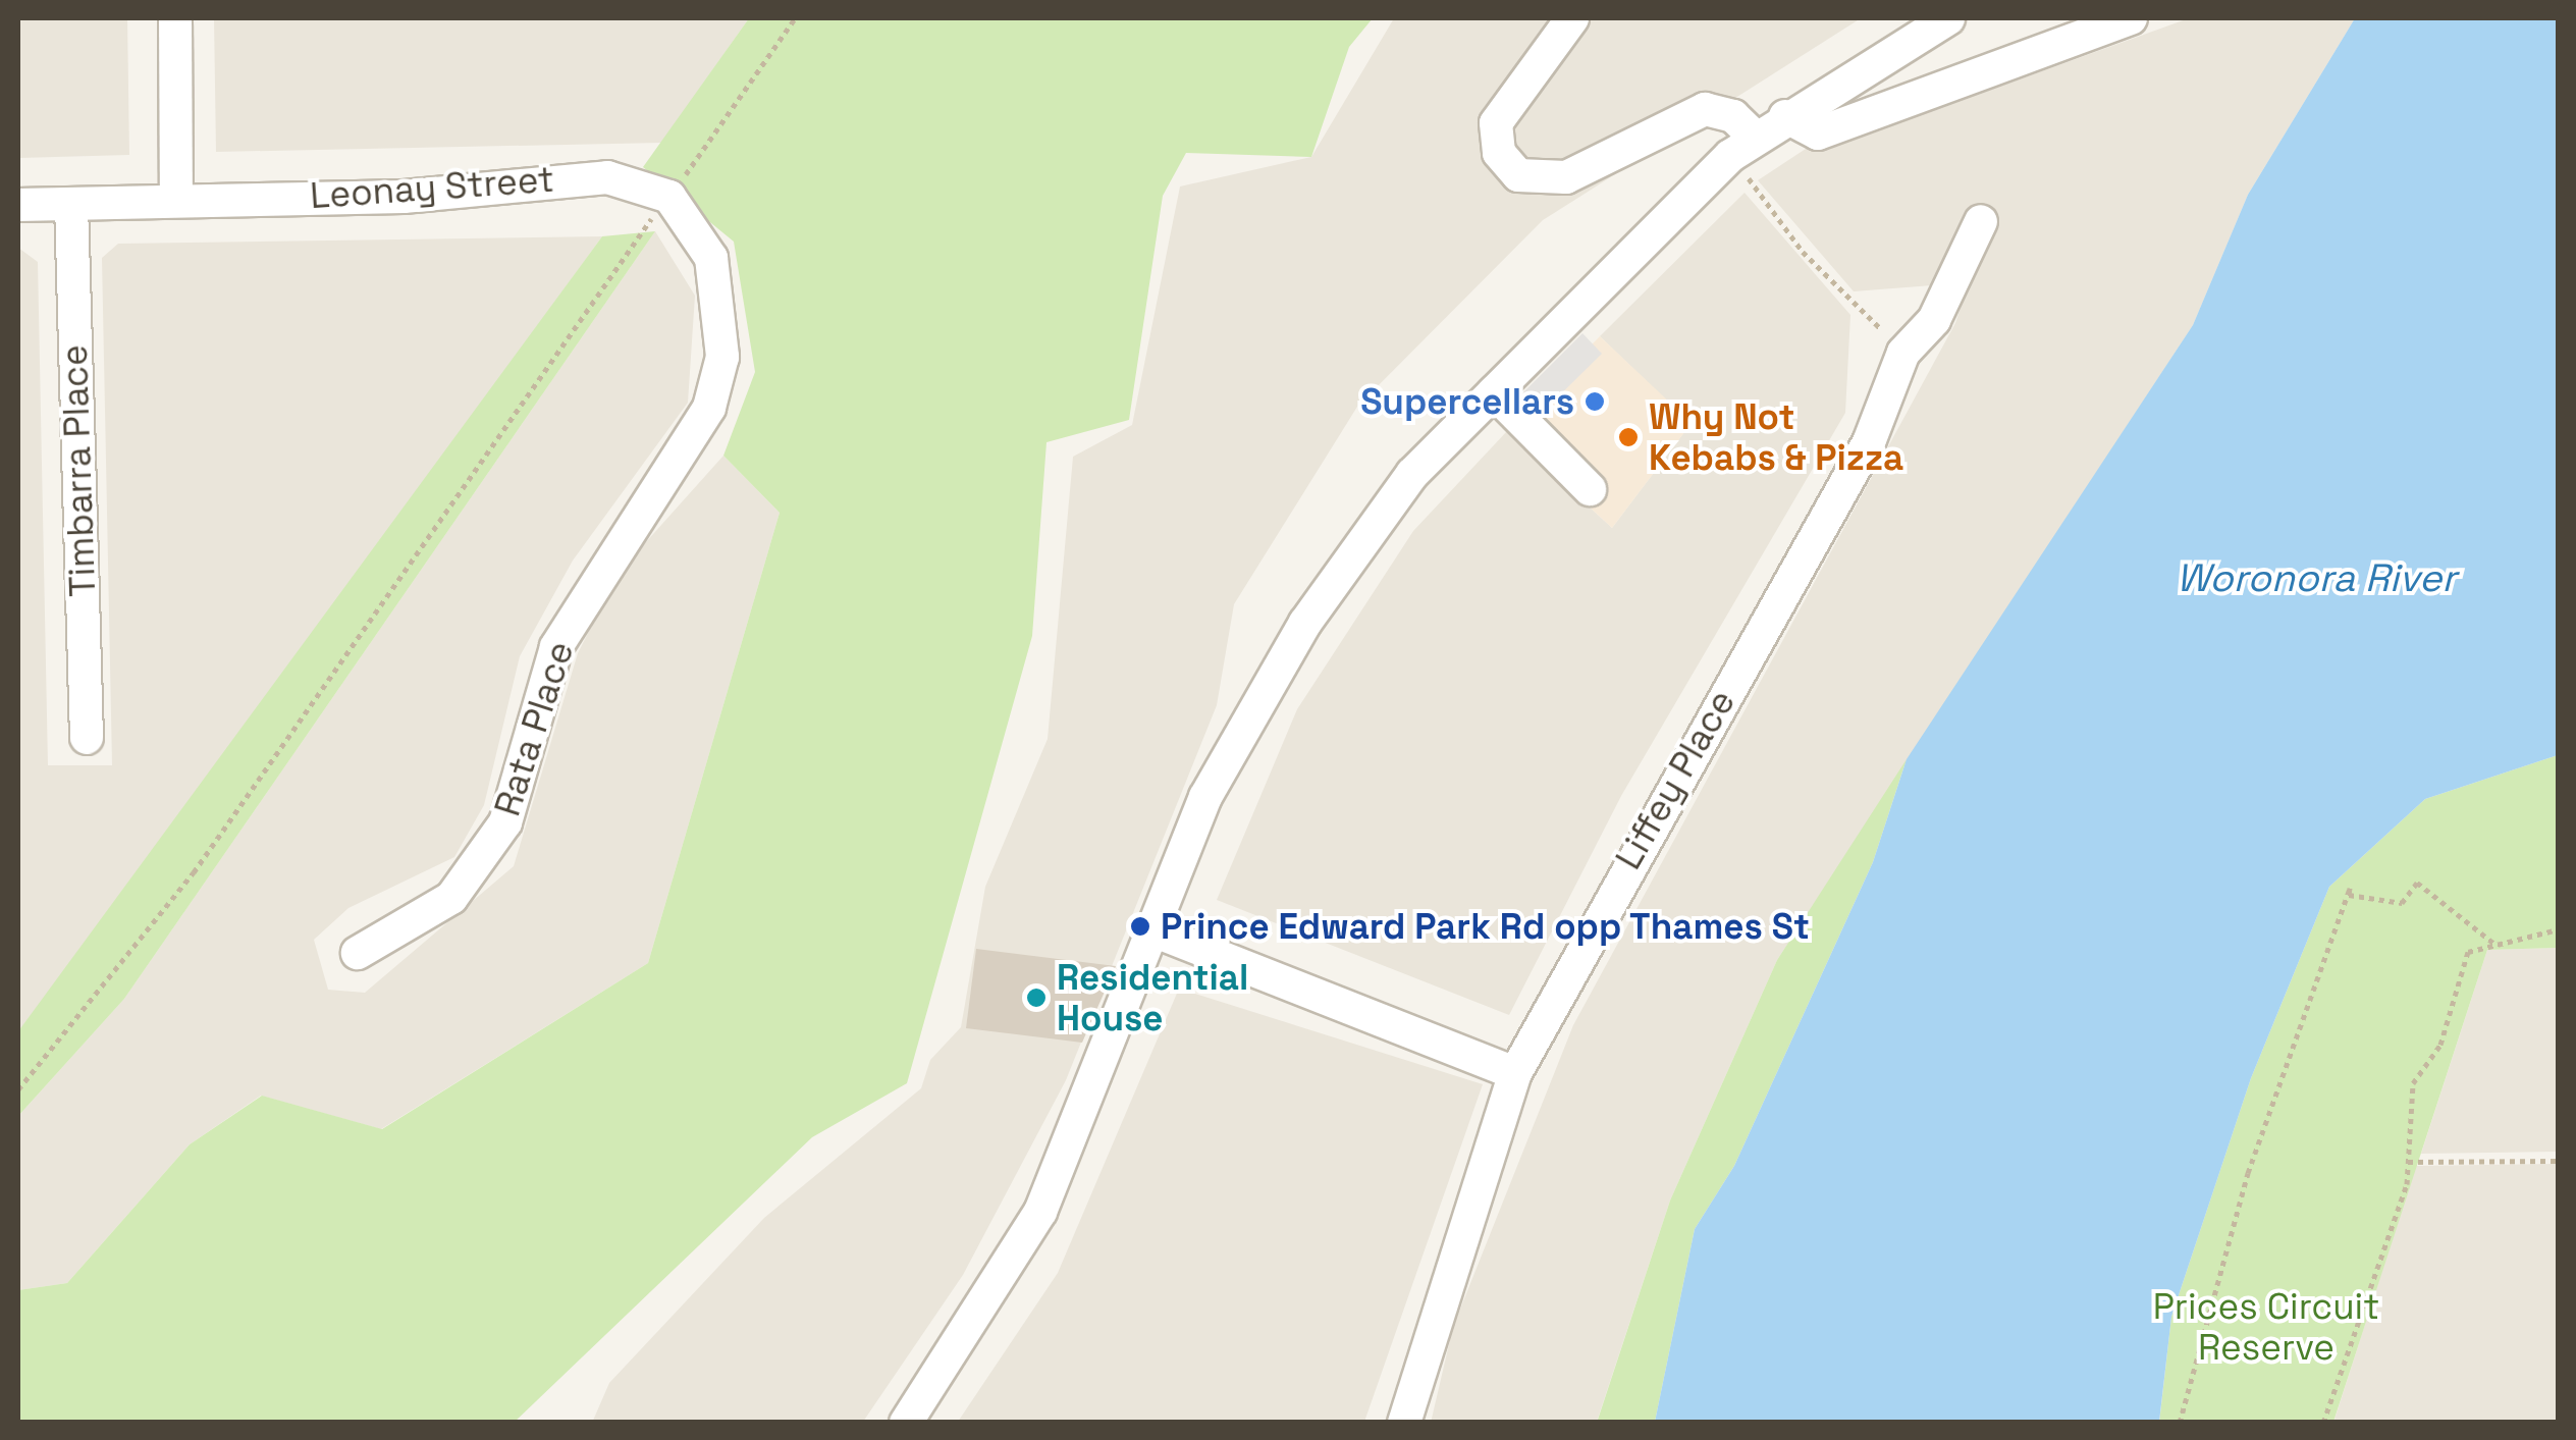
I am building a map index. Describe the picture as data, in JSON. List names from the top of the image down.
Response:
{
  "streets": {
    "street": [
      "Leonay Street",
      "Timbarra Place",
      "Rata Place",
      "Liffey Place"
    ]
  },
  "crossings": [
    ["Leonay Street", "Timbarra Place"],
    ["Leonay Street", "Rata Place"]
  ],
  "water": ["Woronora River"],
  "parks": ["Prices Circuit Reserve"],
  "places": [
    "Supercellars",
    "Why Not Kebabs & Pizza",
    "Prince Edward Park Rd opp Thames St",
    "Residential House"
  ]
}
